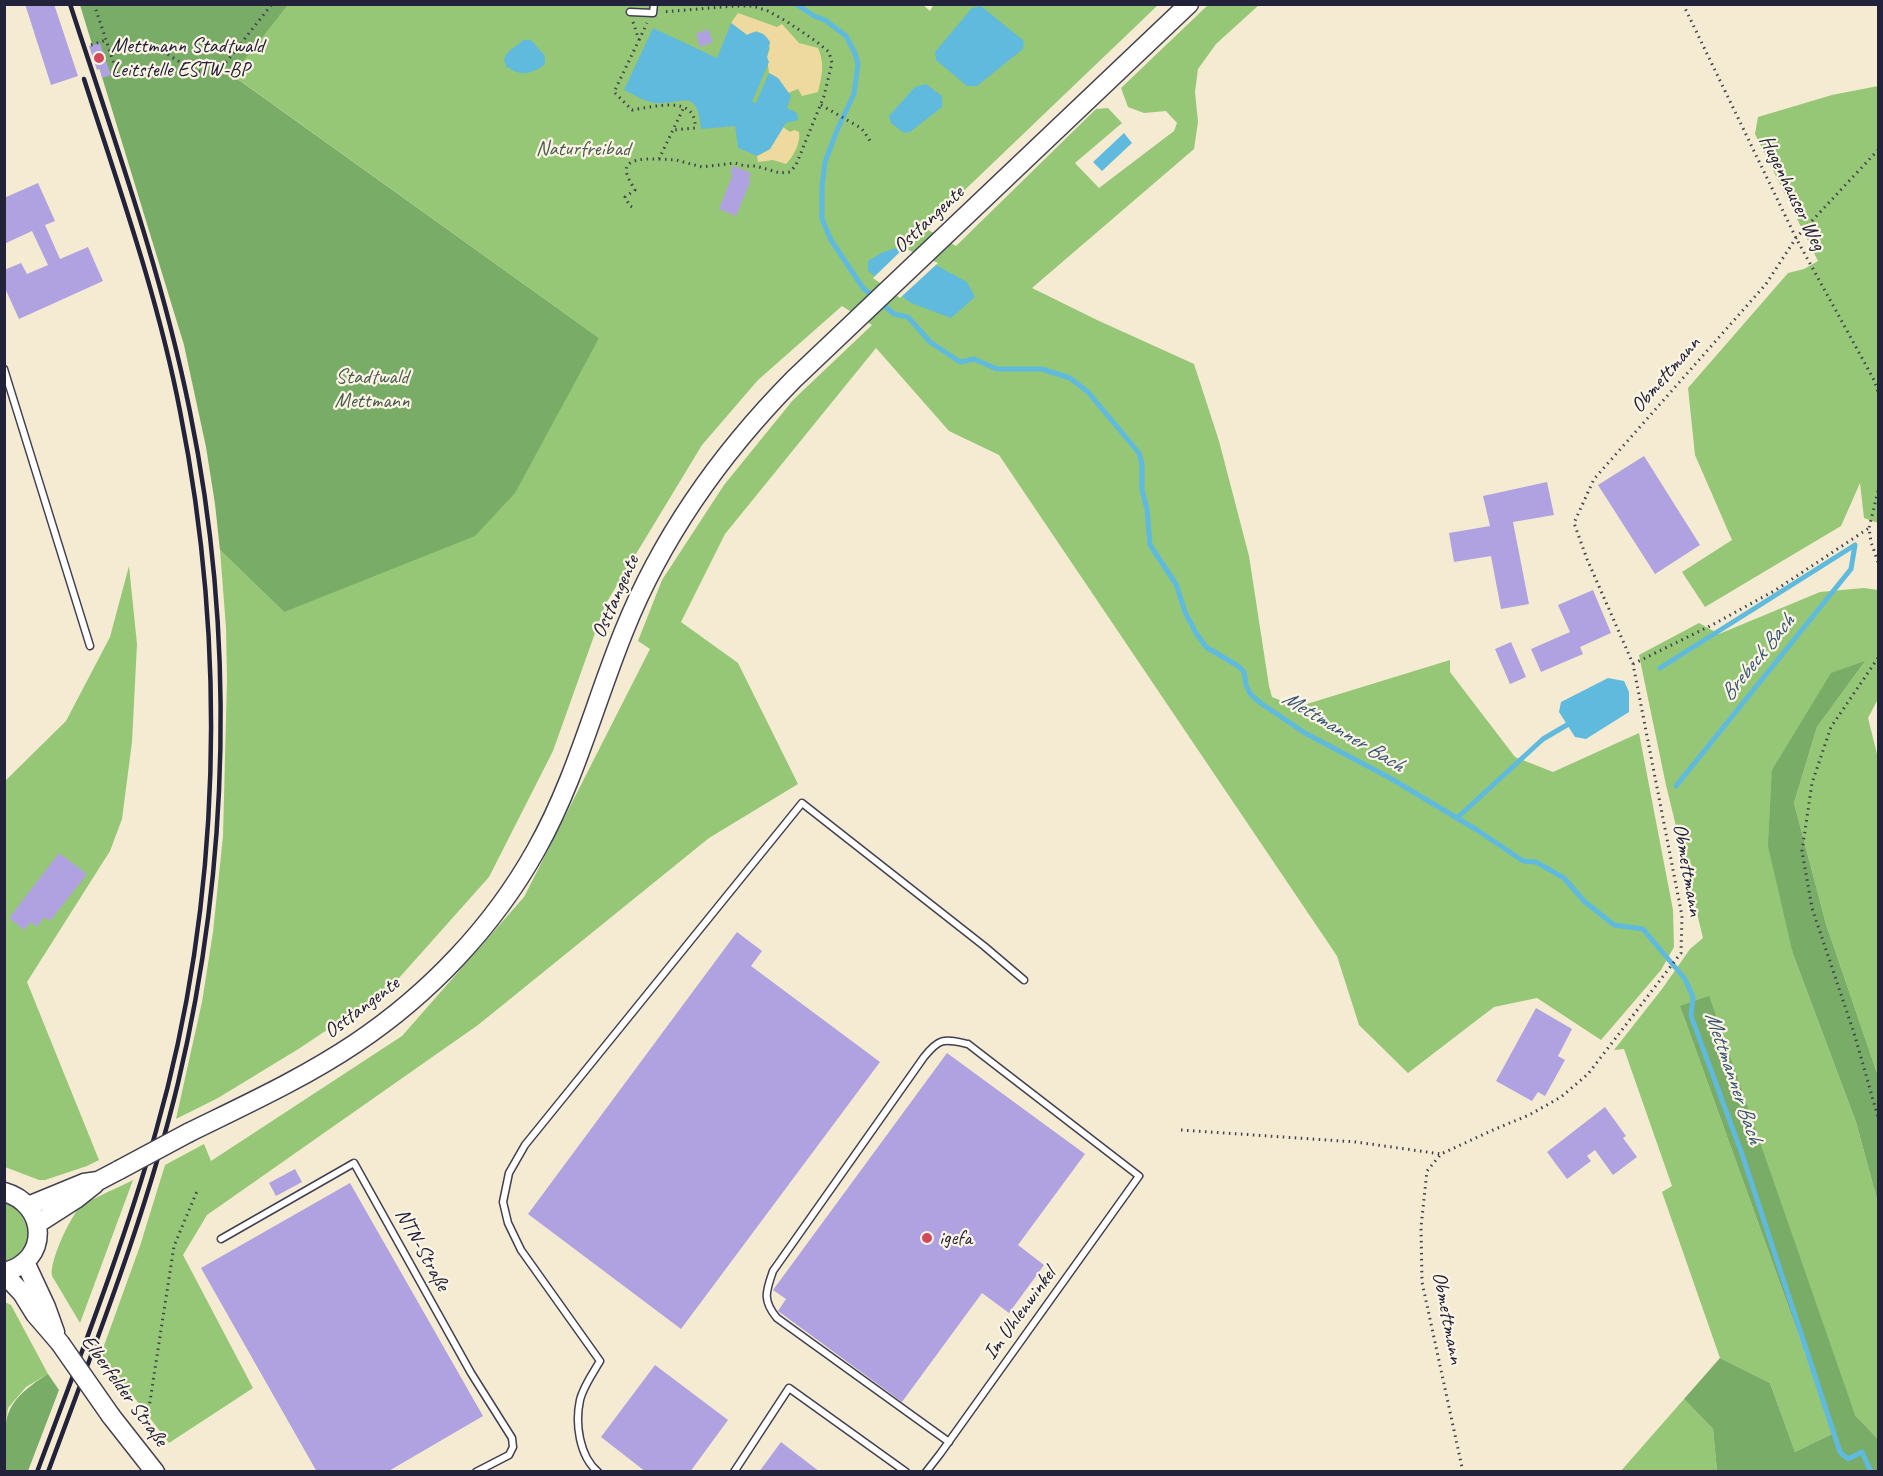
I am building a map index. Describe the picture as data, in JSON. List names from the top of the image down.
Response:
{
  "streets": {
    "main road": ["Osttangente", "Elberfelder Straße"],
    "lane": ["NTN-Straße", "Im Uhlenwinkel"],
    "path": ["Hugenhauser Weg", "Obmettmann"]
  },
  "crossings": [
    ["Hugenhauser Weg", "Obmettmann"]
  ],
  "water": ["Brebeck Bach", "Mettmanner Bach"],
  "parks": ["Naturfreibad", "Stadtwald Mettmann"],
  "places": ["Mettmann Stadtwald Leitstelle ESTW-BP", "igefa"]
}
